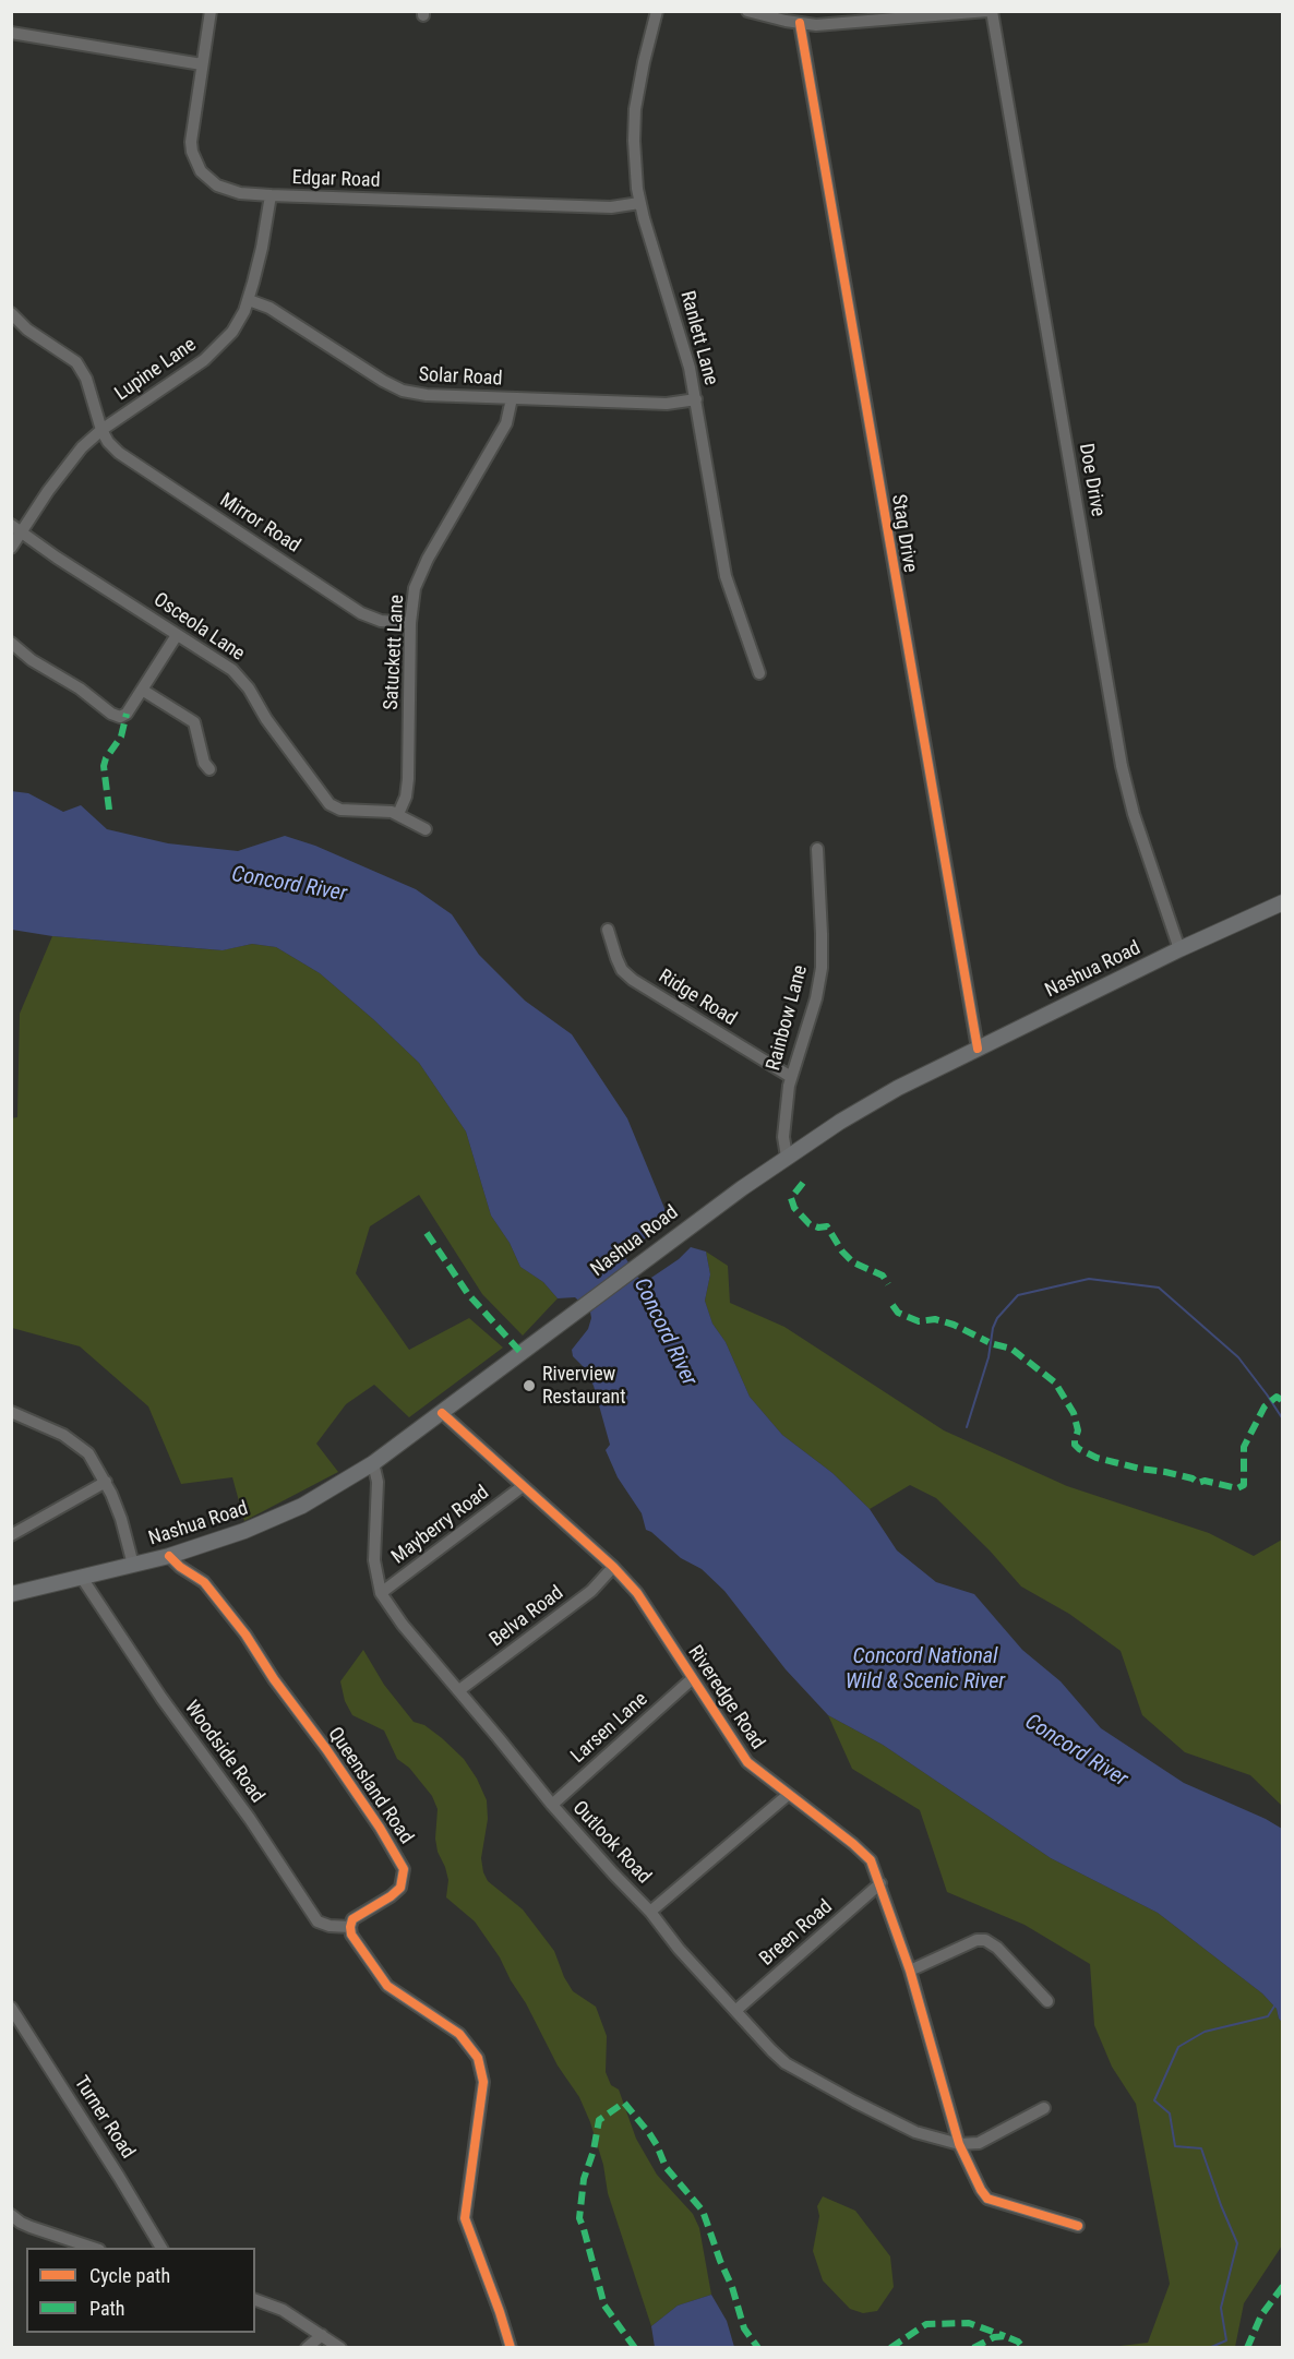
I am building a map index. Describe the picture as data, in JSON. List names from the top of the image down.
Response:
{
  "streets": {
    "main road": ["Nashua Road"],
    "street": [
      "Edgar Road",
      "Ranlett Lane",
      "Lupine Lane",
      "Solar Road",
      "Doe Drive",
      "Mirror Road",
      "Stag Drive",
      "Osceola Lane",
      "Satuckett Lane",
      "Ridge Road",
      "Rainbow Lane",
      "Mayberry Road",
      "Belva Road",
      "Riveredge Road",
      "Larsen Lane",
      "Woodside Road",
      "Queensland Road",
      "Outlook Road",
      "Breen Road",
      "Turner Road"
    ]
  },
  "crossings": [
    ["Edgar Road", "Ranlett Lane"],
    ["Edgar Road", "Lupine Lane"],
    ["Ranlett Lane", "Solar Road"],
    ["Lupine Lane", "Solar Road"],
    ["Lupine Lane", "Mirror Road"],
    ["Lupine Lane", "Osceola Lane"],
    ["Solar Road", "Satuckett Lane"],
    ["Doe Drive", "Nashua Road"],
    ["Mirror Road", "Satuckett Lane"],
    ["Stag Drive", "Nashua Road"],
    ["Osceola Lane", "Satuckett Lane"],
    ["Nashua Road", "Rainbow Lane"],
    ["Nashua Road", "Riveredge Road"],
    ["Nashua Road", "Woodside Road"],
    ["Nashua Road", "Queensland Road"],
    ["Nashua Road", "Outlook Road"],
    ["Ridge Road", "Rainbow Lane"],
    ["Mayberry Road", "Riveredge Road"],
    ["Mayberry Road", "Outlook Road"],
    ["Belva Road", "Riveredge Road"],
    ["Belva Road", "Outlook Road"],
    ["Riveredge Road", "Larsen Lane"],
    ["Riveredge Road", "Outlook Road"],
    ["Riveredge Road", "Breen Road"],
    ["Larsen Lane", "Outlook Road"],
    ["Woodside Road", "Queensland Road"],
    ["Outlook Road", "Breen Road"]
  ],
  "water": ["Concord River", "Concord National Wild & Scenic River"],
  "places": ["Riverview Restaurant"],
  "legend": ["Cycle path", "Path"]
}
